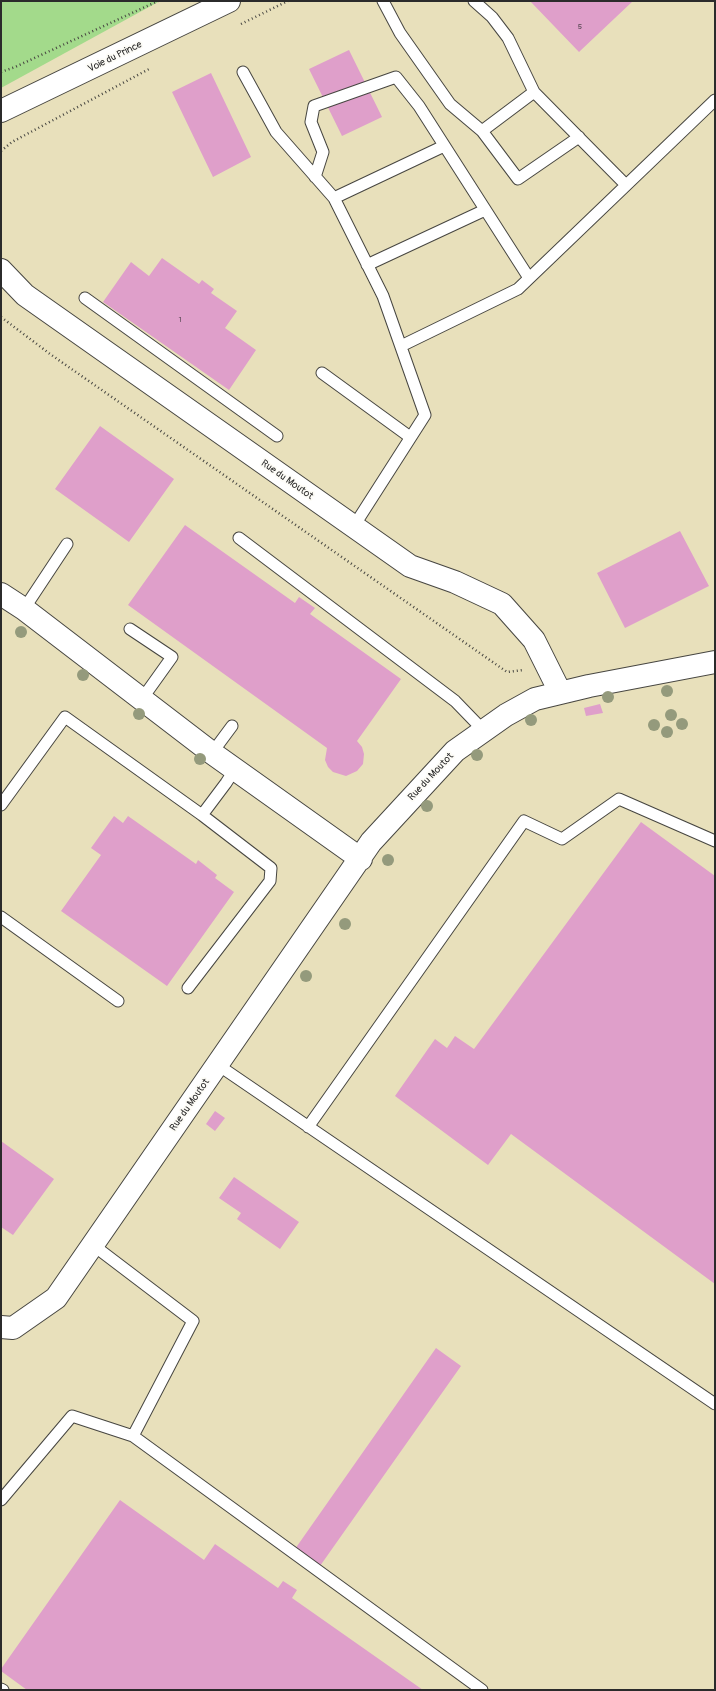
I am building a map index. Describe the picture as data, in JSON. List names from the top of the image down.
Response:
{
  "streets": {
    "street": ["Voie du Prince", "Rue du Moutot"]
  },
  "house_numbers": ["5", "1"]
}
